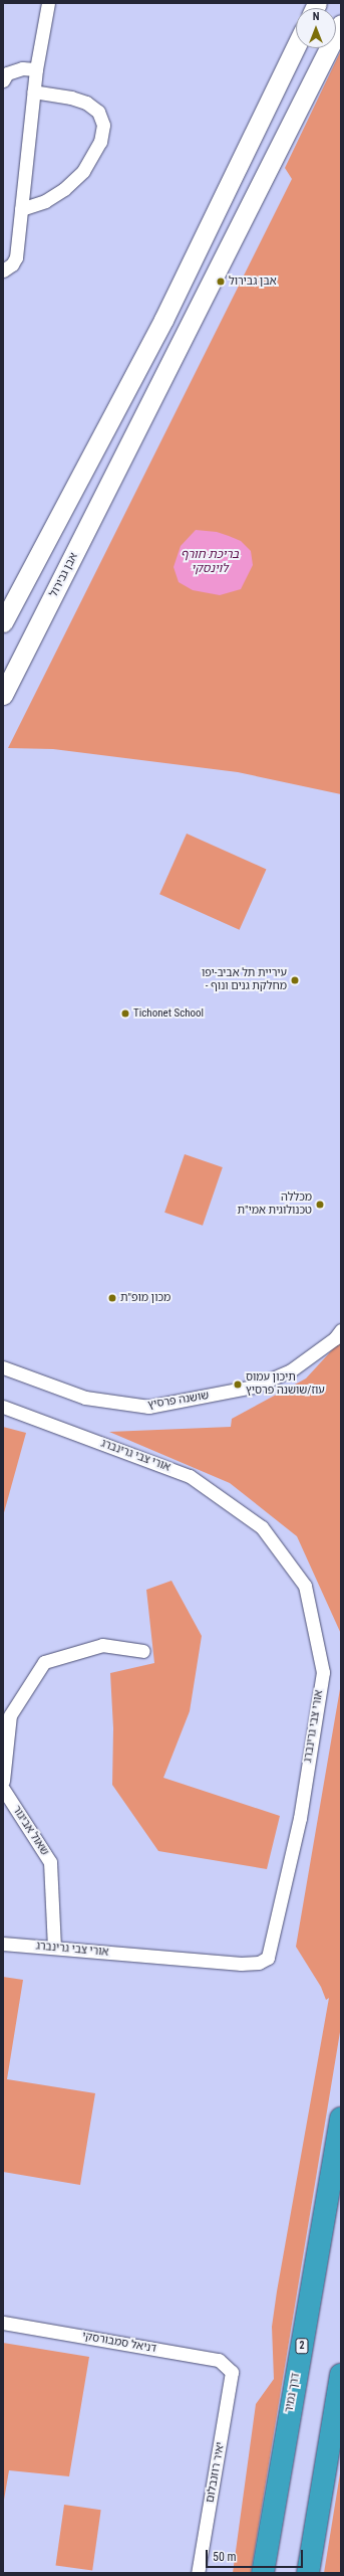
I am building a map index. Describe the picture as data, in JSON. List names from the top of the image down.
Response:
{
  "streets": {
    "highway": ["2", "דרך נמיר"],
    "street": [
      "אבן גבירול",
      "שושנה פרסיץ",
      "אורי צבי גרינברג",
      "שאול אביגור",
      "דניאל סמבורסקי",
      "יאיר רוזנבלום"
    ]
  },
  "crossings": [
    ["אורי צבי גרינברג", "שאול אביגור"],
    ["דניאל סמבורסקי", "יאיר רוזנבלום"]
  ],
  "water": ["בריכת חורף לוינסקי"],
  "places": [
    "אבן גבירול",
    "עיריית תל אביב-יפו - מחלקת גנים ונוף",
    "Tichonet School",
    "מכללה טכנולוגית אמי\"ת",
    "מכון מופ\"ת",
    "תיכון עמוס עוז/שושנה פרסיץ"
  ],
  "scale_bar": "50 m",
  "north": "top"
}
